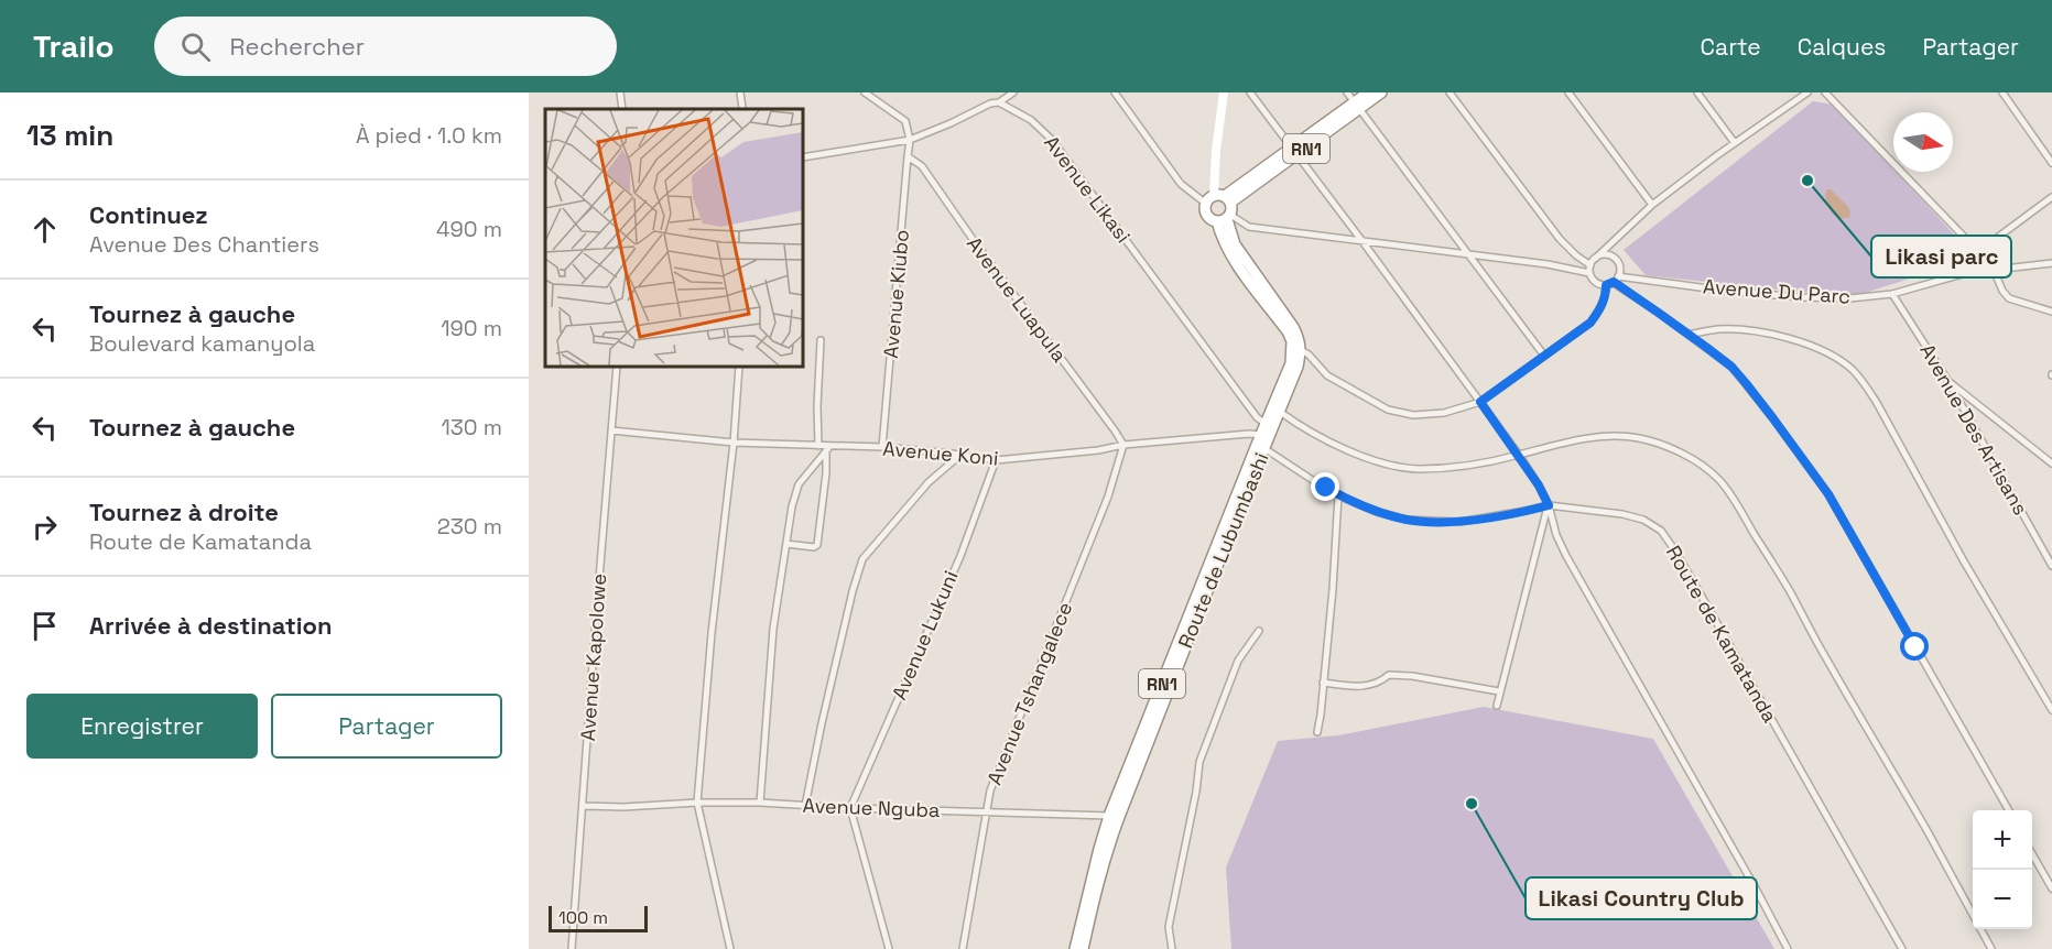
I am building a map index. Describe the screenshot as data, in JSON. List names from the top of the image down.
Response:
{
  "streets": {
    "highway": ["RN1", "Route de Lubumbashi"],
    "street": [
      "Avenue Likasi",
      "Avenue Du Parc",
      "Avenue Kiubo",
      "Avenue Luapula",
      "Avenue Des Artisans",
      "Avenue Koni",
      "Route de Kamatanda",
      "Avenue Lukuni",
      "Avenue Kapolowe",
      "Avenue Tshangalece",
      "Avenue Nguba"
    ]
  },
  "crossings": [
    ["Avenue Likasi", "Route de Lubumbashi"],
    ["Avenue Du Parc", "Avenue Des Artisans"],
    ["Avenue Kiubo", "Avenue Luapula"],
    ["Avenue Kiubo", "Avenue Koni"],
    ["Avenue Luapula", "Avenue Koni"],
    ["Avenue Luapula", "Avenue Tshangalece"],
    ["Avenue Koni", "Route de Lubumbashi"],
    ["Avenue Koni", "Route de Kamatanda"],
    ["Avenue Koni", "Avenue Lukuni"],
    ["Avenue Koni", "Avenue Kapolowe"],
    ["Avenue Koni", "Avenue Tshangalece"],
    ["Route de Lubumbashi", "Route de Kamatanda"],
    ["Route de Lubumbashi", "Avenue Nguba"],
    ["Avenue Lukuni", "Avenue Nguba"],
    ["Avenue Kapolowe", "Avenue Nguba"],
    ["Avenue Tshangalece", "Avenue Nguba"]
  ],
  "places": ["Likasi parc", "Likasi Country Club"],
  "scale_bar": "100 m",
  "north": "right",
  "page": {
    "header": "Trailo",
    "search": "Rechercher",
    "nav": ["Carte", "Calques", "Partager"],
    "heading": ["13 min", "À pied · 1.0 km"],
    "list": [
      ["Continuez", "Avenue Des Chantiers", "490 m"],
      ["Tournez à gauche", "Boulevard kamanyola", "190 m"],
      ["Tournez à gauche", "130 m"],
      ["Tournez à droite", "Route de Kamatanda", "230 m"],
      "Arrivée à destination"
    ],
    "buttons": ["Enregistrer", "Partager"],
    "map_buttons": ["+", "−"],
    "scale": "100 m"
  }
}
